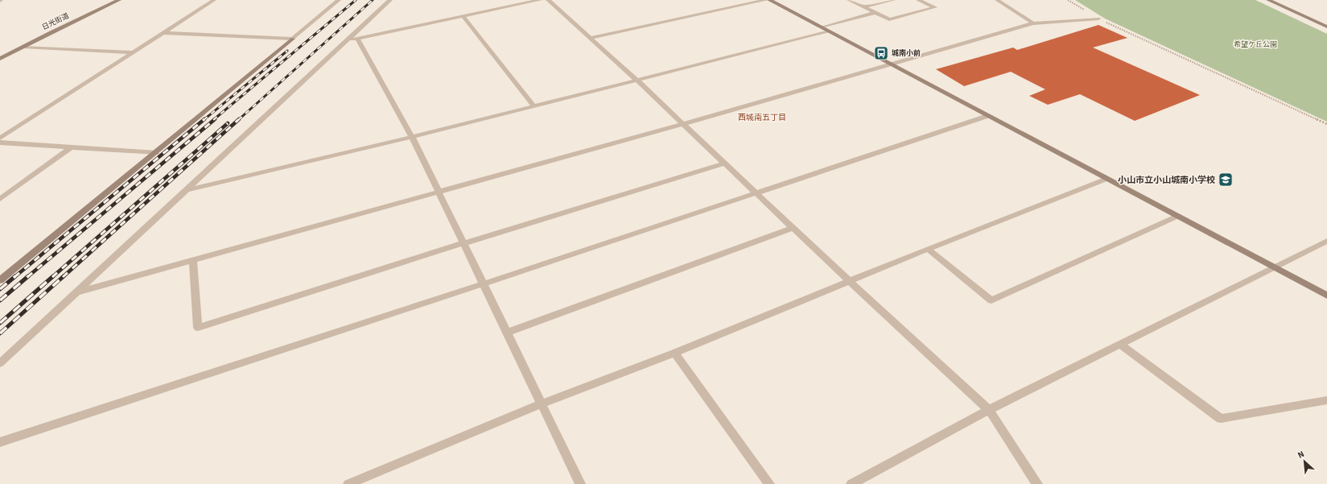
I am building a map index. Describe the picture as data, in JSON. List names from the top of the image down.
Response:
{
  "streets": {
    "street": ["日光街道"]
  },
  "districts": ["西城南五丁目"],
  "parks": ["希望ケ丘公園"],
  "places": {
    "bus stop": ["城南小前"],
    "school or university": ["小山市立小山城南小学校"]
  },
  "north": "top left"
}
